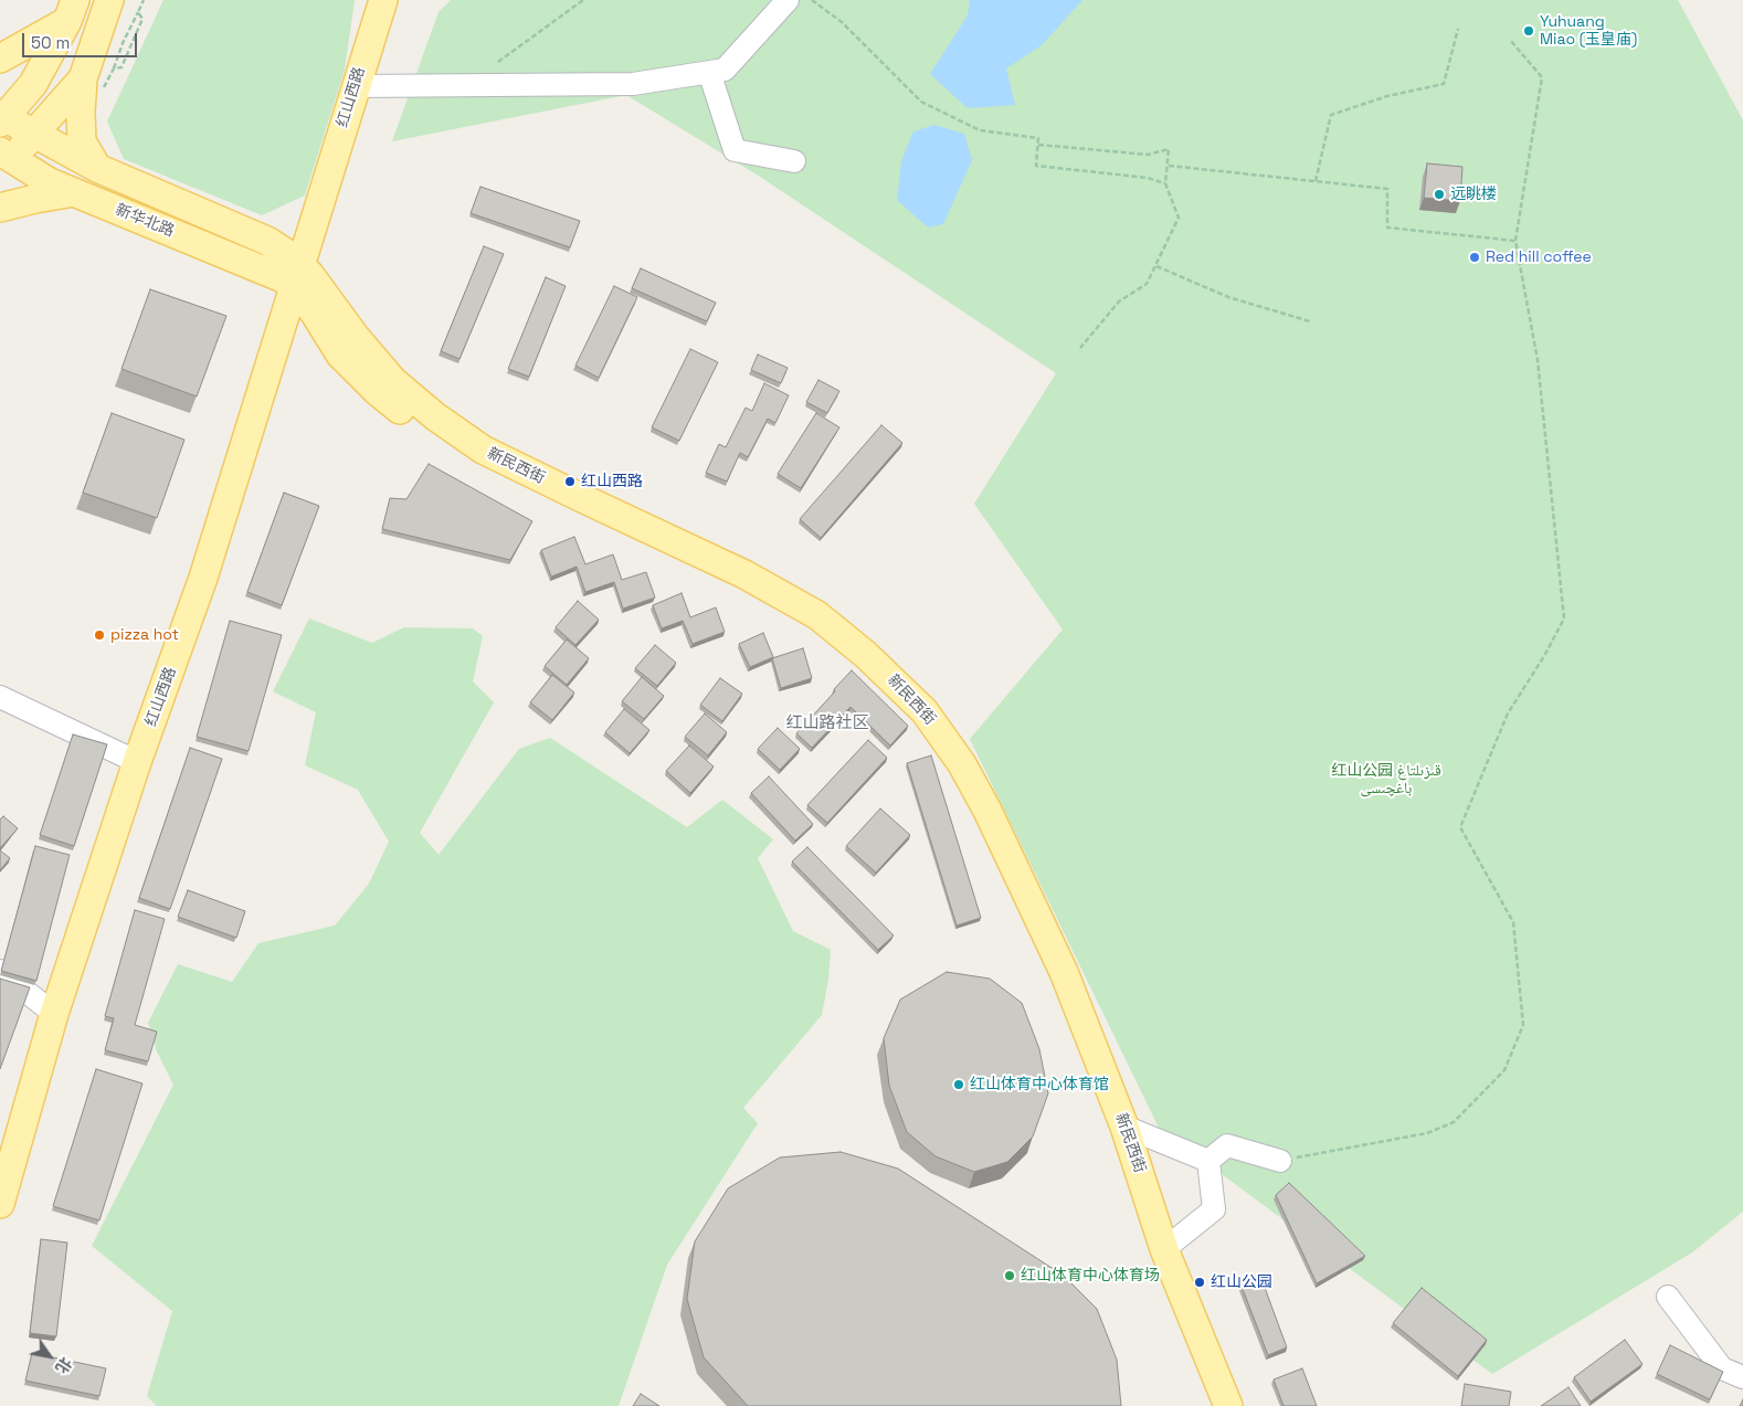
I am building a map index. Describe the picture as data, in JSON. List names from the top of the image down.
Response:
{
  "streets": {
    "main road": ["红山西路", "新华北路", "新民西街"]
  },
  "crossings": [
    ["红山西路", "新华北路"],
    ["红山西路", "新民西街"],
    ["新华北路", "新民西街"]
  ],
  "districts": ["红山路社区"],
  "parks": ["红山公园 قىزىلتاغ باغچىسى"],
  "places": [
    "Yuhuang Miao (玉皇庙)",
    "远眺楼",
    "Red hill coffee",
    "红山西路",
    "pizza hot",
    "红山体育中心体育馆",
    "红山体育中心体育场",
    "红山公园"
  ],
  "scale_bar": "50 m",
  "north": "bottom right"
}
